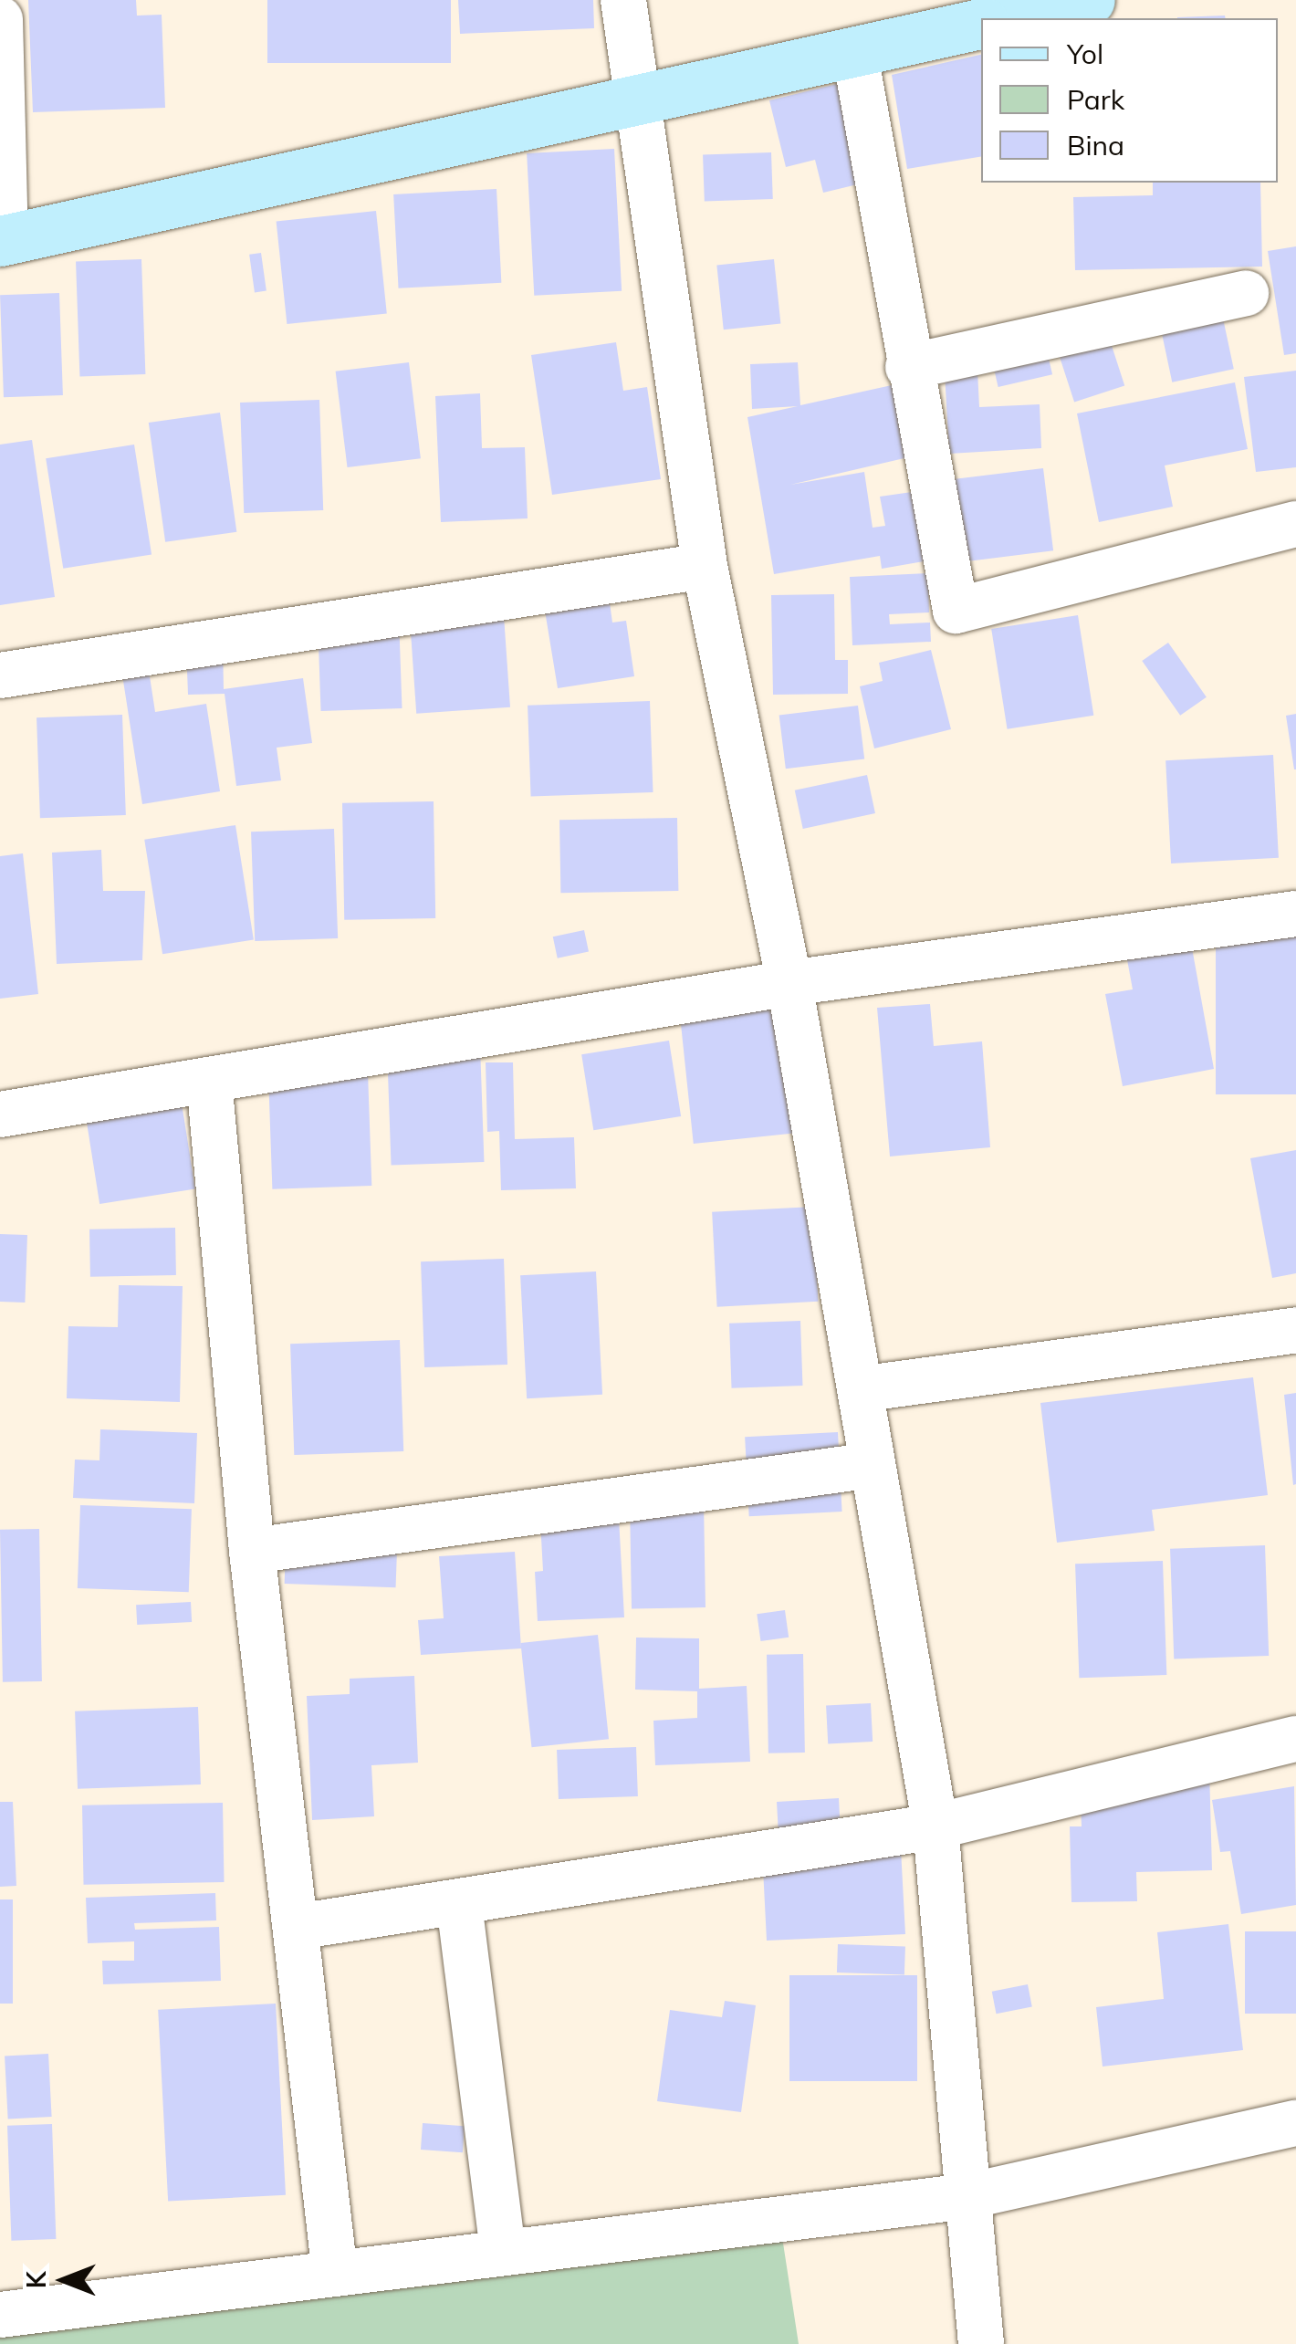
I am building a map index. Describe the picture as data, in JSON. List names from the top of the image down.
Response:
{
  "legend": ["Yol", "Park", "Bina"],
  "north": "left"
}
